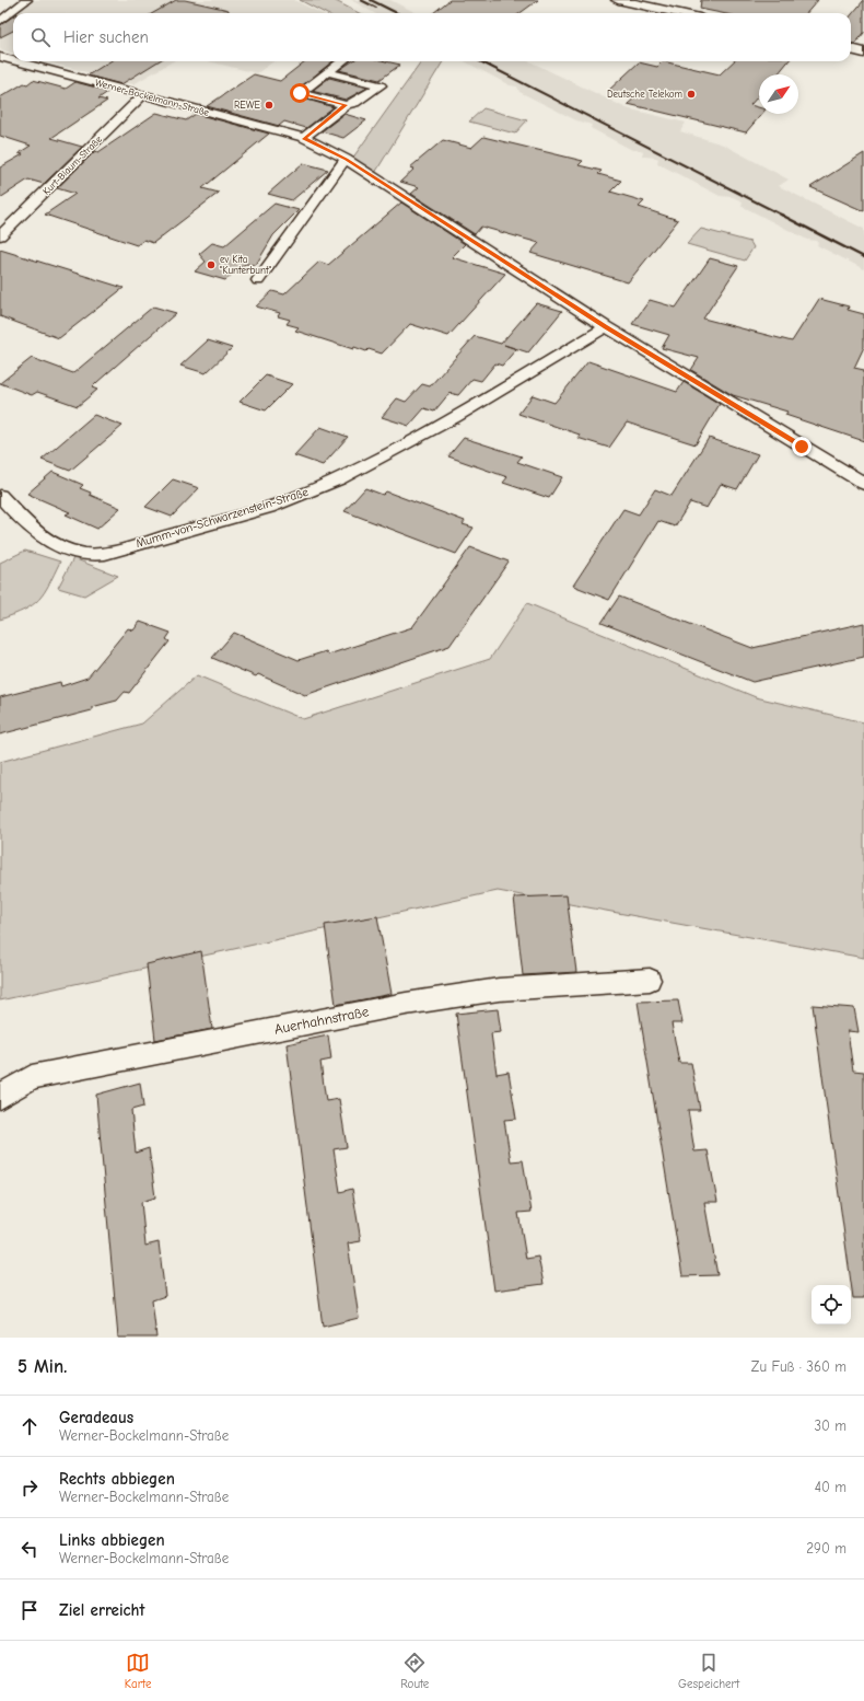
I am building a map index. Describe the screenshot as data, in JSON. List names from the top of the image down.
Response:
{
  "streets": {
    "street": [
      "Werner-Bockelmann-Straße",
      "Kurt-Blaum-Straße",
      "Mumm-von-Schwarzenstein-Straße",
      "Auerhahnstraße"
    ]
  },
  "crossings": [
    ["Werner-Bockelmann-Straße", "Kurt-Blaum-Straße"],
    ["Werner-Bockelmann-Straße", "Mumm-von-Schwarzenstein-Straße"]
  ],
  "places": ["Deutsche Telekom", "REWE", "ev Kita \"Kunterbunt\""],
  "north": "top right",
  "page": {
    "search": "Hier suchen",
    "heading": ["5 Min.", "Zu Fuß · 360 m"],
    "list": [
      ["Geradeaus", "Werner-Bockelmann-Straße", "30 m"],
      ["Rechts abbiegen", "Werner-Bockelmann-Straße", "40 m"],
      ["Links abbiegen", "Werner-Bockelmann-Straße", "290 m"],
      "Ziel erreicht"
    ],
    "nav": ["Karte", "Route", "Gespeichert"]
  }
}
